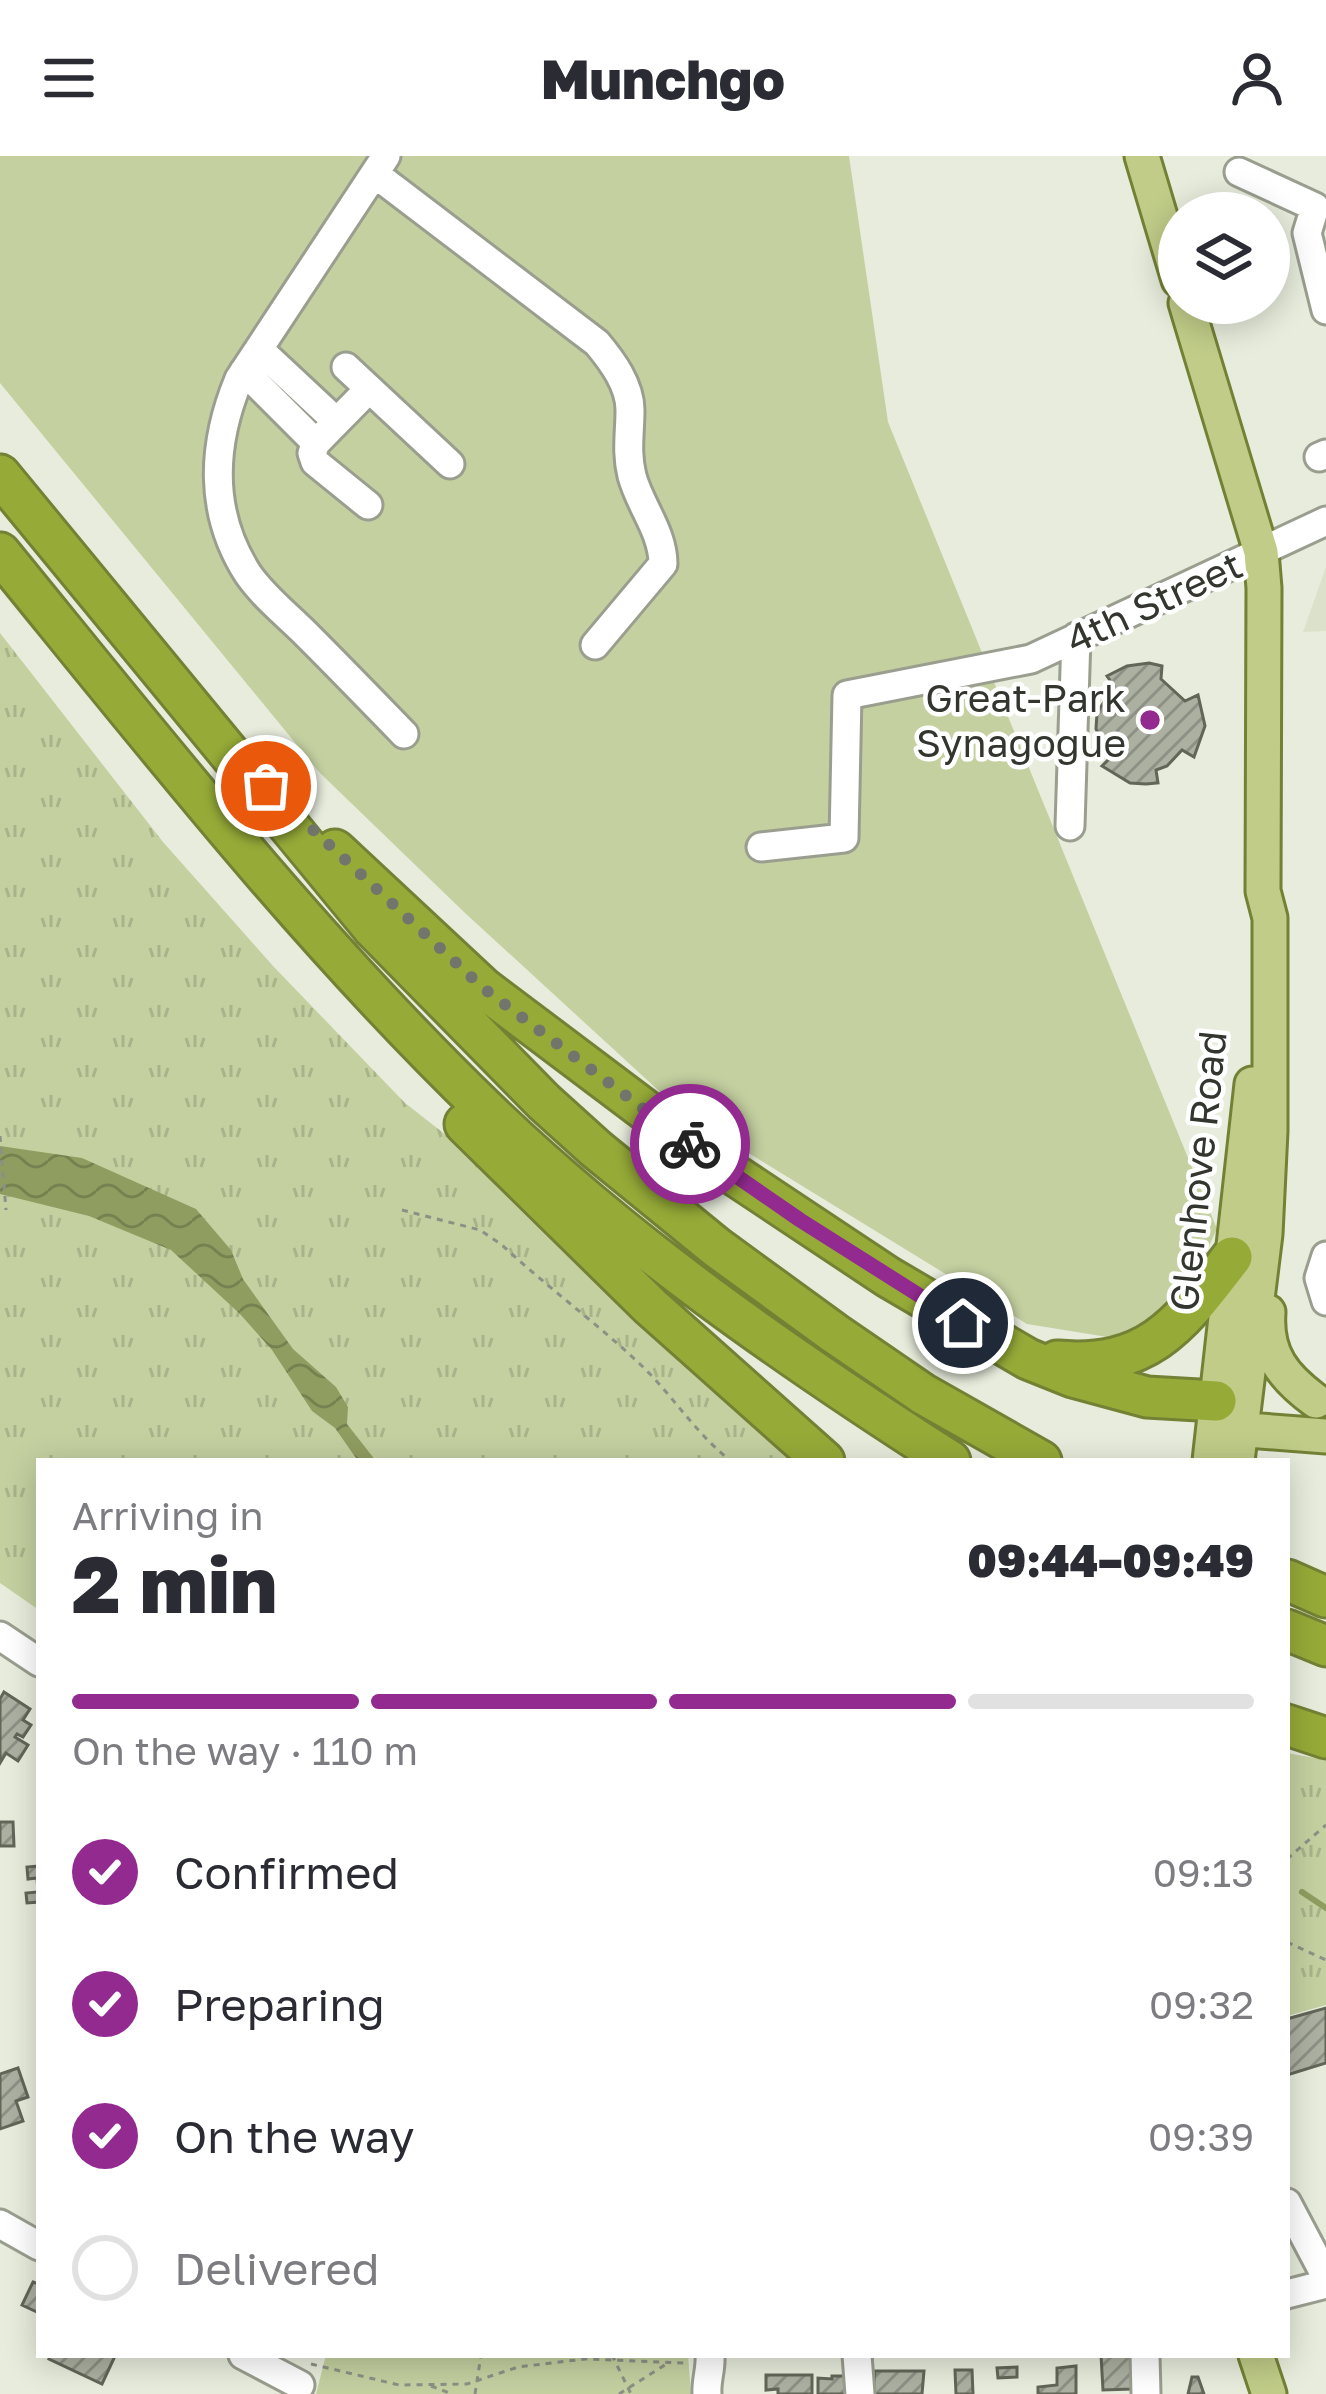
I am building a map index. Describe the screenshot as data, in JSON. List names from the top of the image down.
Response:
{
  "streets": {
    "main road": ["Glenhove Road"],
    "street": ["4th Street"]
  },
  "crossings": [
    ["4th Street", "Glenhove Road"]
  ],
  "places": ["Great-Park Synagogue"],
  "page": {
    "header": "Munchgo",
    "heading": ["2 min", "Arriving in", "09:44–09:49"],
    "bar": "On the way · 110 m",
    "list": [
      ["Confirmed", "09:13"],
      ["Preparing", "09:32"],
      ["On the way", "09:39"],
      "Delivered"
    ]
  }
}
